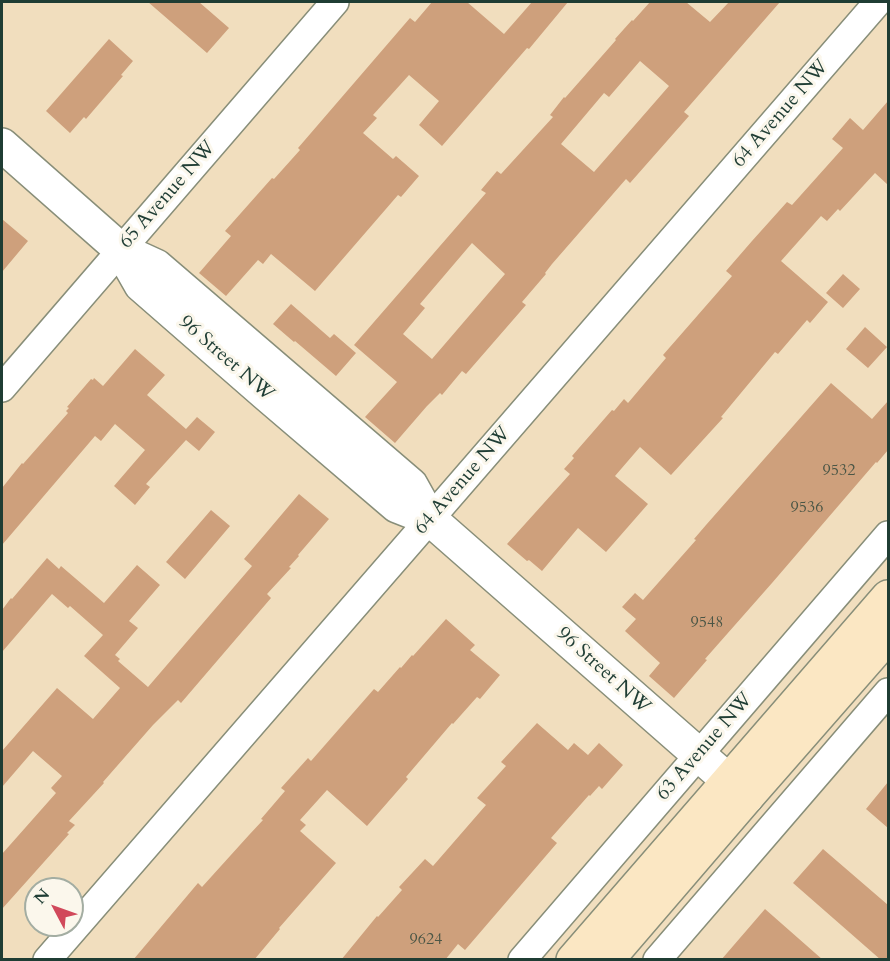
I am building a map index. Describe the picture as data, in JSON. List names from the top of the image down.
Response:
{
  "streets": {
    "main road": ["63 Avenue NW"],
    "street": ["64 Avenue NW", "65 Avenue NW", "96 Street NW"]
  },
  "crossings": [
    ["64 Avenue NW", "96 Street NW"],
    ["65 Avenue NW", "96 Street NW"],
    ["96 Street NW", "63 Avenue NW"]
  ],
  "house_numbers": [
    "9532",
    "9536",
    "9548",
    "9624"
  ],
  "north": "top left"
}
